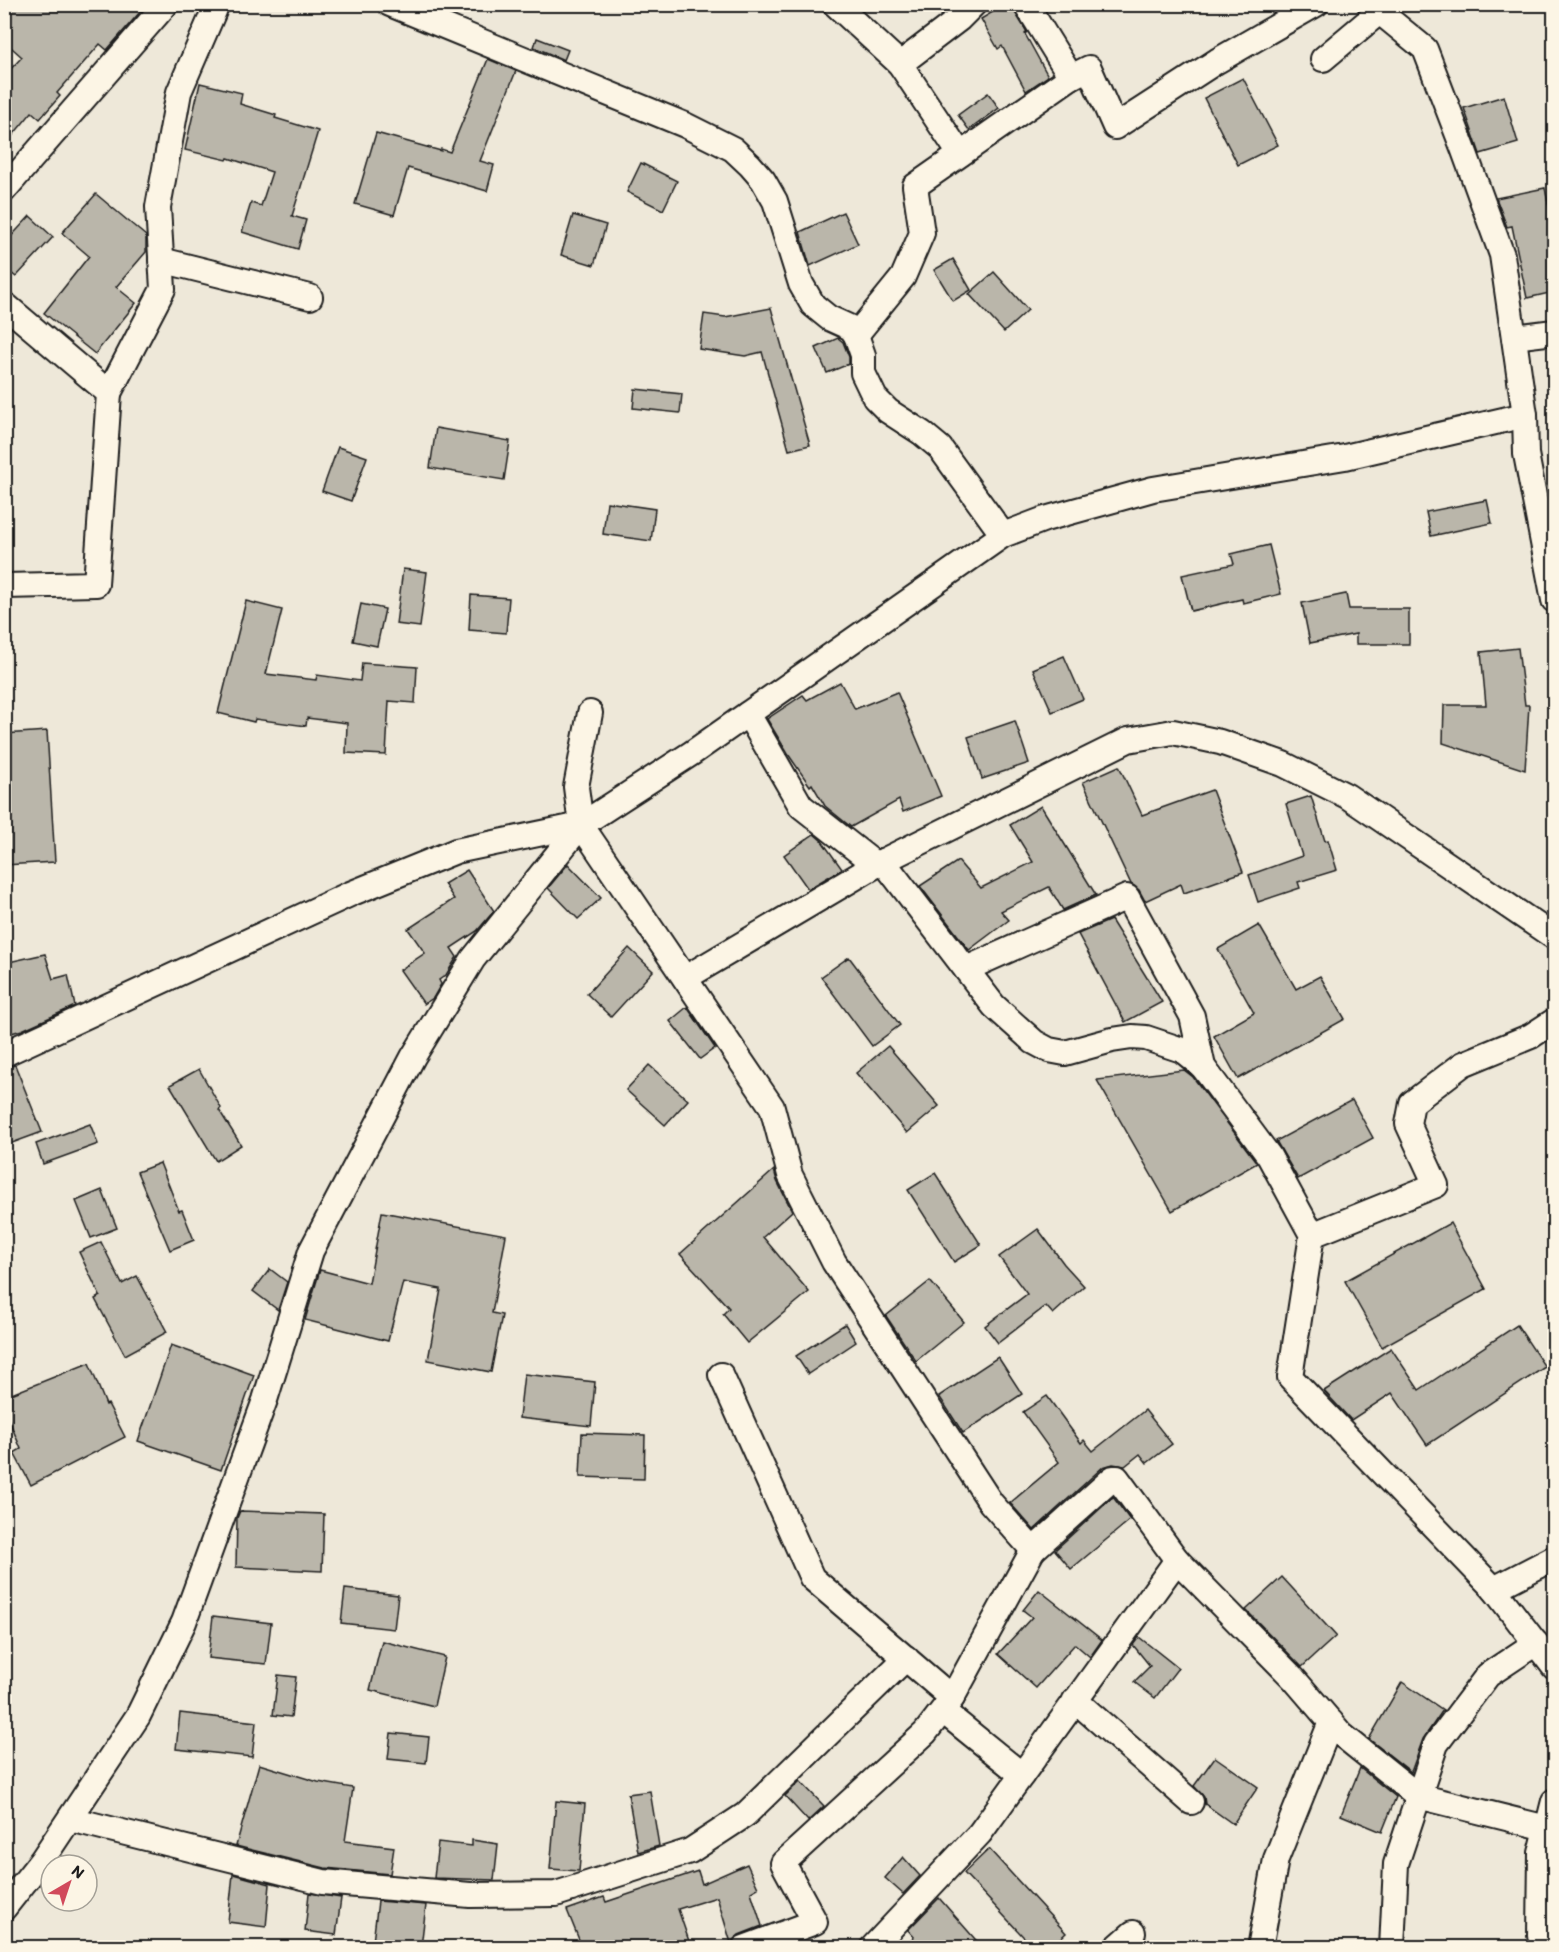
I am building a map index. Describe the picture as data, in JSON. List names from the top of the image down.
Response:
{
  "north": "top right"
}
